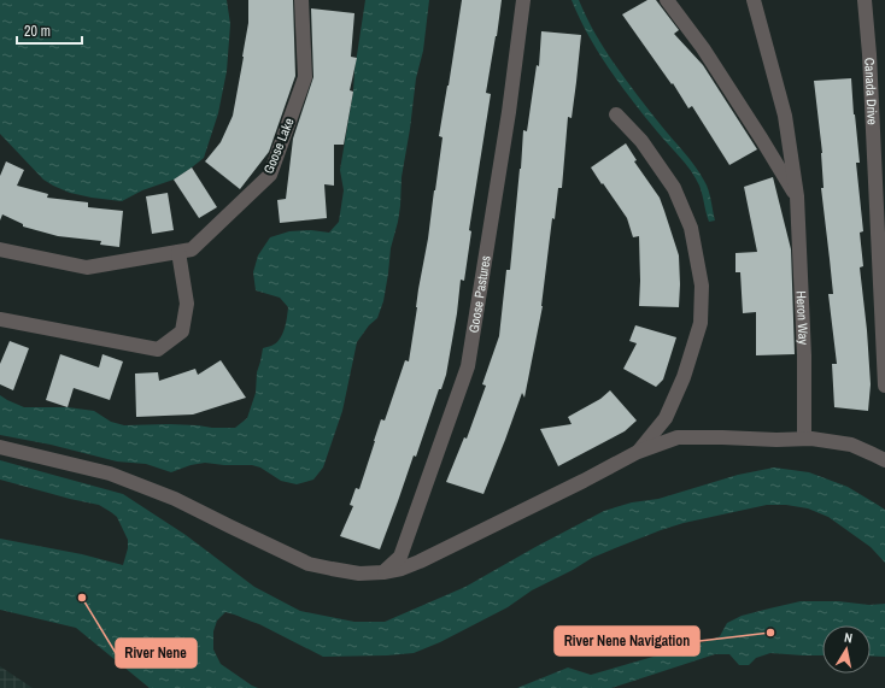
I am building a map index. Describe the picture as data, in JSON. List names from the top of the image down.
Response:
{
  "streets": {
    "street": [
      "Canada Drive",
      "Goose Lake",
      "Goose Pastures",
      "Heron Way"
    ]
  },
  "places": ["River Nene", "River Nene Navigation"],
  "scale_bar": "20 m",
  "north": "top"
}
